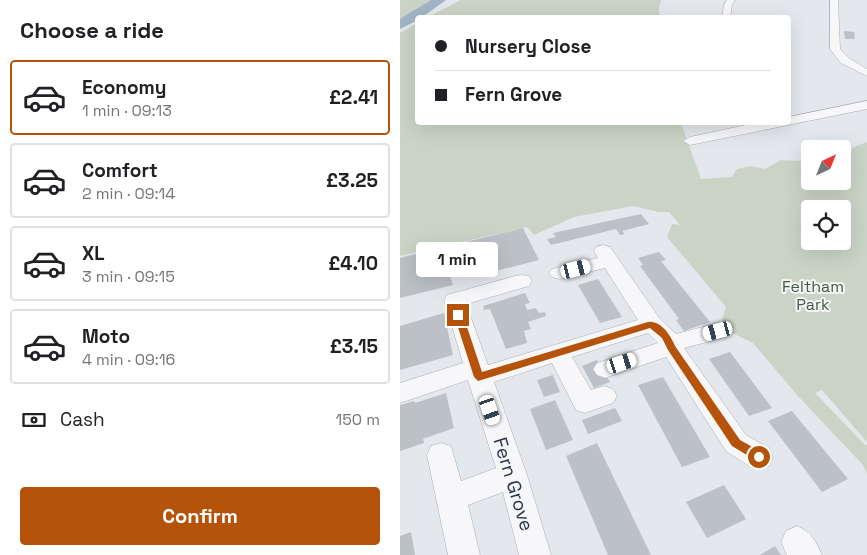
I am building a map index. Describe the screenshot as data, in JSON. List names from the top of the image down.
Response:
{
  "streets": {
    "street": ["Fern Grove"]
  },
  "parks": ["Feltham Park"],
  "north": "top right",
  "page": {
    "heading": "Choose a ride",
    "banner": ["Nursery Close", "Fern Grove"],
    "list": [
      {
        "name": "Economy",
        "note": "1 min · 09:13",
        "value": "£2.41"
      },
      {
        "name": "Comfort",
        "note": "2 min · 09:14",
        "value": "£3.25"
      },
      {
        "name": "XL",
        "note": "3 min · 09:15",
        "value": "£4.10"
      },
      {
        "name": "Moto",
        "note": "4 min · 09:16",
        "value": "£3.15"
      }
    ],
    "bubble": "1 min",
    "pay": ["Cash", "150 m"],
    "buttons": "Confirm"
  }
}
